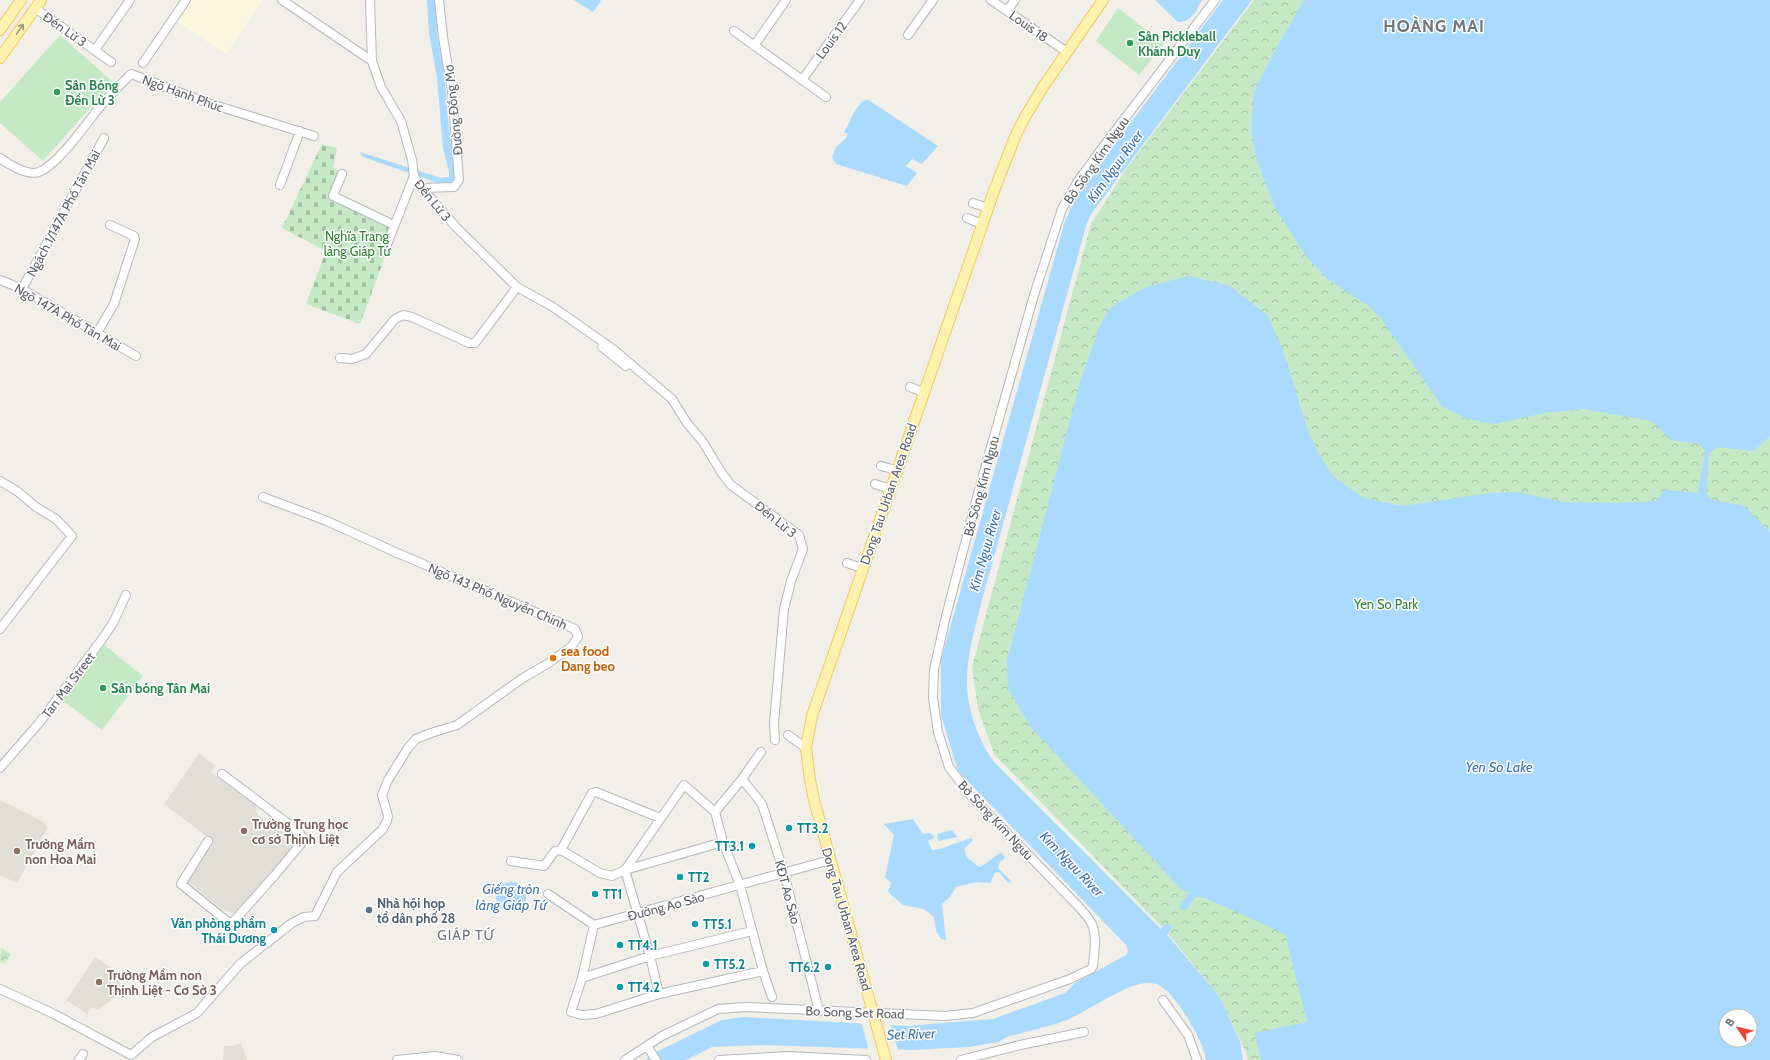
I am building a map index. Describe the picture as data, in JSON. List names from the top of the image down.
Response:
{
  "streets": {
    "main road": ["Dong Tau Urban Area Road"],
    "street": [
      "Louis 18",
      "Đền Lừ 3",
      "Louis 12",
      "Ngõ Hạnh Phúc",
      "Đường Đồng Mơ",
      "Bờ Sông Kim Ngưu",
      "Ngách 1/147A Phố Tân Mai",
      "Ngõ 147A Phố Tân Mai",
      "Ngõ 143 Phố Nguyễn Chính",
      "Tan Mai Street",
      "KĐT Ao Sào",
      "Đường Ao Sào",
      "Bo Song Set Road"
    ]
  },
  "crossings": [
    ["Louis 18", "Dong Tau Urban Area Road"],
    ["Đền Lừ 3", "Đường Đồng Mơ"],
    ["Bờ Sông Kim Ngưu", "Bo Song Set Road"],
    ["Ngách 1/147A Phố Tân Mai", "Ngõ 147A Phố Tân Mai"],
    ["Dong Tau Urban Area Road", "Đường Ao Sào"],
    ["Dong Tau Urban Area Road", "Bo Song Set Road"],
    ["KĐT Ao Sào", "Đường Ao Sào"],
    ["KĐT Ao Sào", "Bo Song Set Road"]
  ],
  "districts": ["HOÀNG MAI", "GIÁP TỨ"],
  "water": [
    "Kim Nguu River",
    "Yen So Lake",
    "Giếng tròn làng Giáp Tứ",
    "Set River"
  ],
  "parks": ["Nghĩa Trang làng Giáp Tứ", "Yen So Park"],
  "places": [
    "Sân Pickleball Khánh Duy",
    "Sân Bóng Đền Lừ 3",
    "sea food Dang beo",
    "Sân bóng Tân Mai",
    "TT3.2",
    "Trường Trung học cơ sở Thịnh Liệt",
    "TT3.1",
    "Trường Mầm non Hoa Mai",
    "TT2",
    "TT1",
    "Nhà hội họp tổ dân phố 28",
    "TT5.1",
    "Văn phòng phẩm Thái Dương",
    "TT4.1",
    "TT5.2",
    "TT6.2",
    "Trường Mầm non Thịnh Liệt - Cơ Sở 3",
    "TT4.2"
  ],
  "north": "top left"
}
